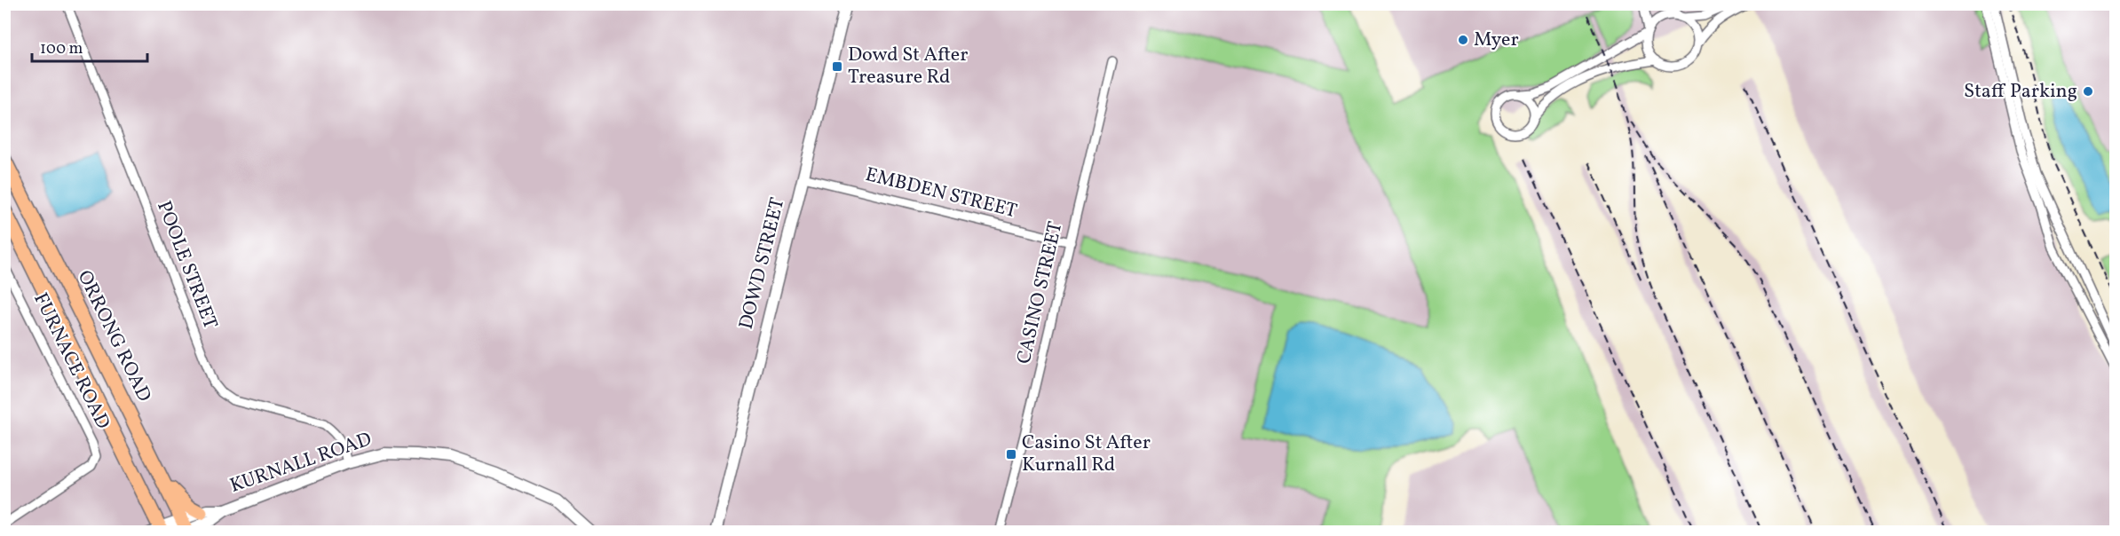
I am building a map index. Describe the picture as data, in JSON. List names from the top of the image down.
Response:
{
  "streets": {
    "highway": ["ORRONG ROAD"],
    "street": [
      "EMBDEN STREET",
      "DOWD STREET",
      "POOLE STREET",
      "CASINO STREET",
      "FURNACE ROAD",
      "KURNALL ROAD"
    ]
  },
  "crossings": [
    ["EMBDEN STREET", "DOWD STREET"],
    ["EMBDEN STREET", "CASINO STREET"],
    ["POOLE STREET", "KURNALL ROAD"],
    ["ORRONG ROAD", "KURNALL ROAD"]
  ],
  "places": {
    "other": ["Myer", "Staff Parking"],
    "transit": ["Dowd St After Treasure Rd", "Casino St After Kurnall Rd"]
  },
  "scale_bar": "100 m"
}
